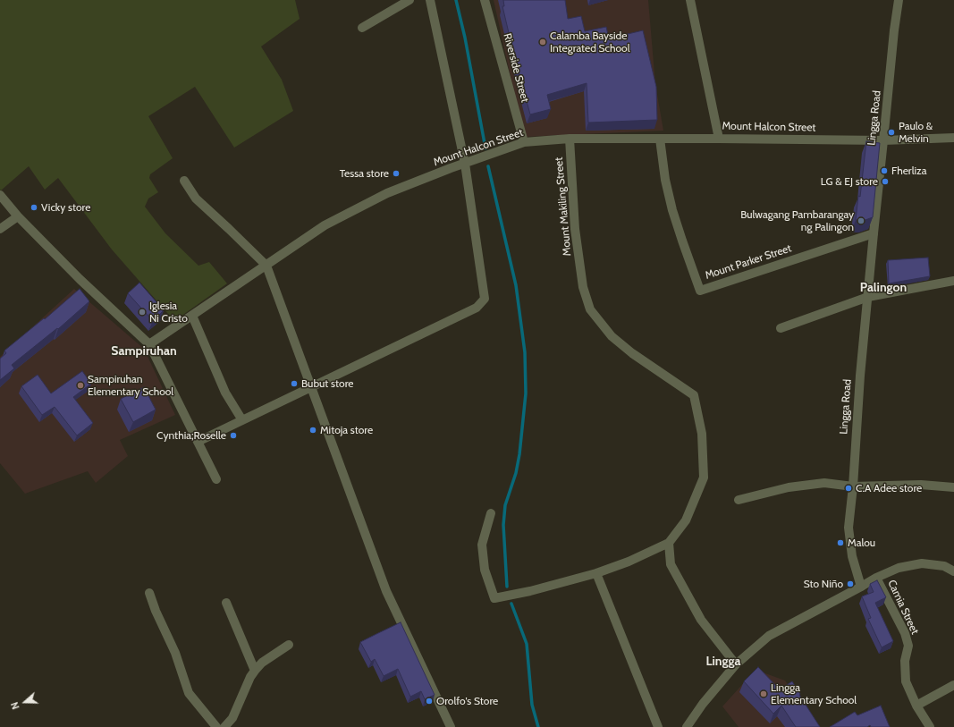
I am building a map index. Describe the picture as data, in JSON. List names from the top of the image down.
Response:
{
  "streets": {
    "street": [
      "Riverside Street",
      "Lingga Road",
      "Mount Halcon Street",
      "Mount Makiling Street",
      "Mount Parker Street",
      "Camia Street"
    ]
  },
  "crossings": [
    ["Riverside Street", "Mount Halcon Street"],
    ["Lingga Road", "Mount Halcon Street"],
    ["Lingga Road", "Mount Parker Street"],
    ["Mount Halcon Street", "Mount Makiling Street"],
    ["Mount Halcon Street", "Mount Parker Street"]
  ],
  "districts": ["Palingon", "Sampiruhan", "Lingga"],
  "places": [
    "Calamba Bayside Integrated School",
    "Paulo & Melvin",
    "Fherliza",
    "Tessa store",
    "LG & EJ store",
    "Vicky store",
    "Bulwagang Pambarangay ng Palingon",
    "Iglesia Ni Cristo",
    "Bubut store",
    "Sampiruhan Elementary School",
    "Mitoja store",
    "Cynthia;Roselle",
    "C.A Adee store",
    "Malou",
    "Sto Niño",
    "Lingga Elementary School",
    "Orolfo's Store"
  ],
  "north": "left"
}
